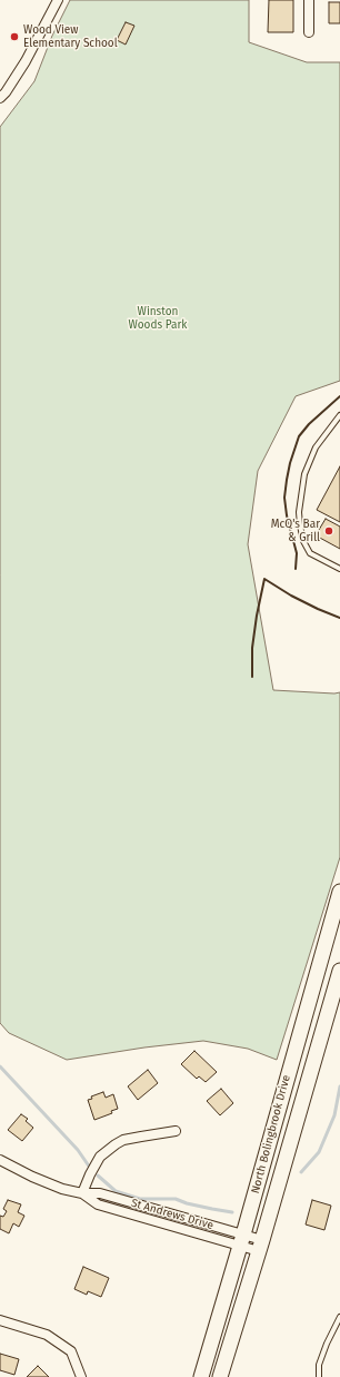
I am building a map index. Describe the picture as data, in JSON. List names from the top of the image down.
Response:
{
  "streets": {
    "main road": ["North Bolingbrook Drive"],
    "street": ["St Andrews Drive"]
  },
  "crossings": [
    ["North Bolingbrook Drive", "St Andrews Drive"]
  ],
  "parks": ["Winston Woods Park"],
  "places": ["Wood View Elementary School", "McQ's Bar & Grill"]
}
